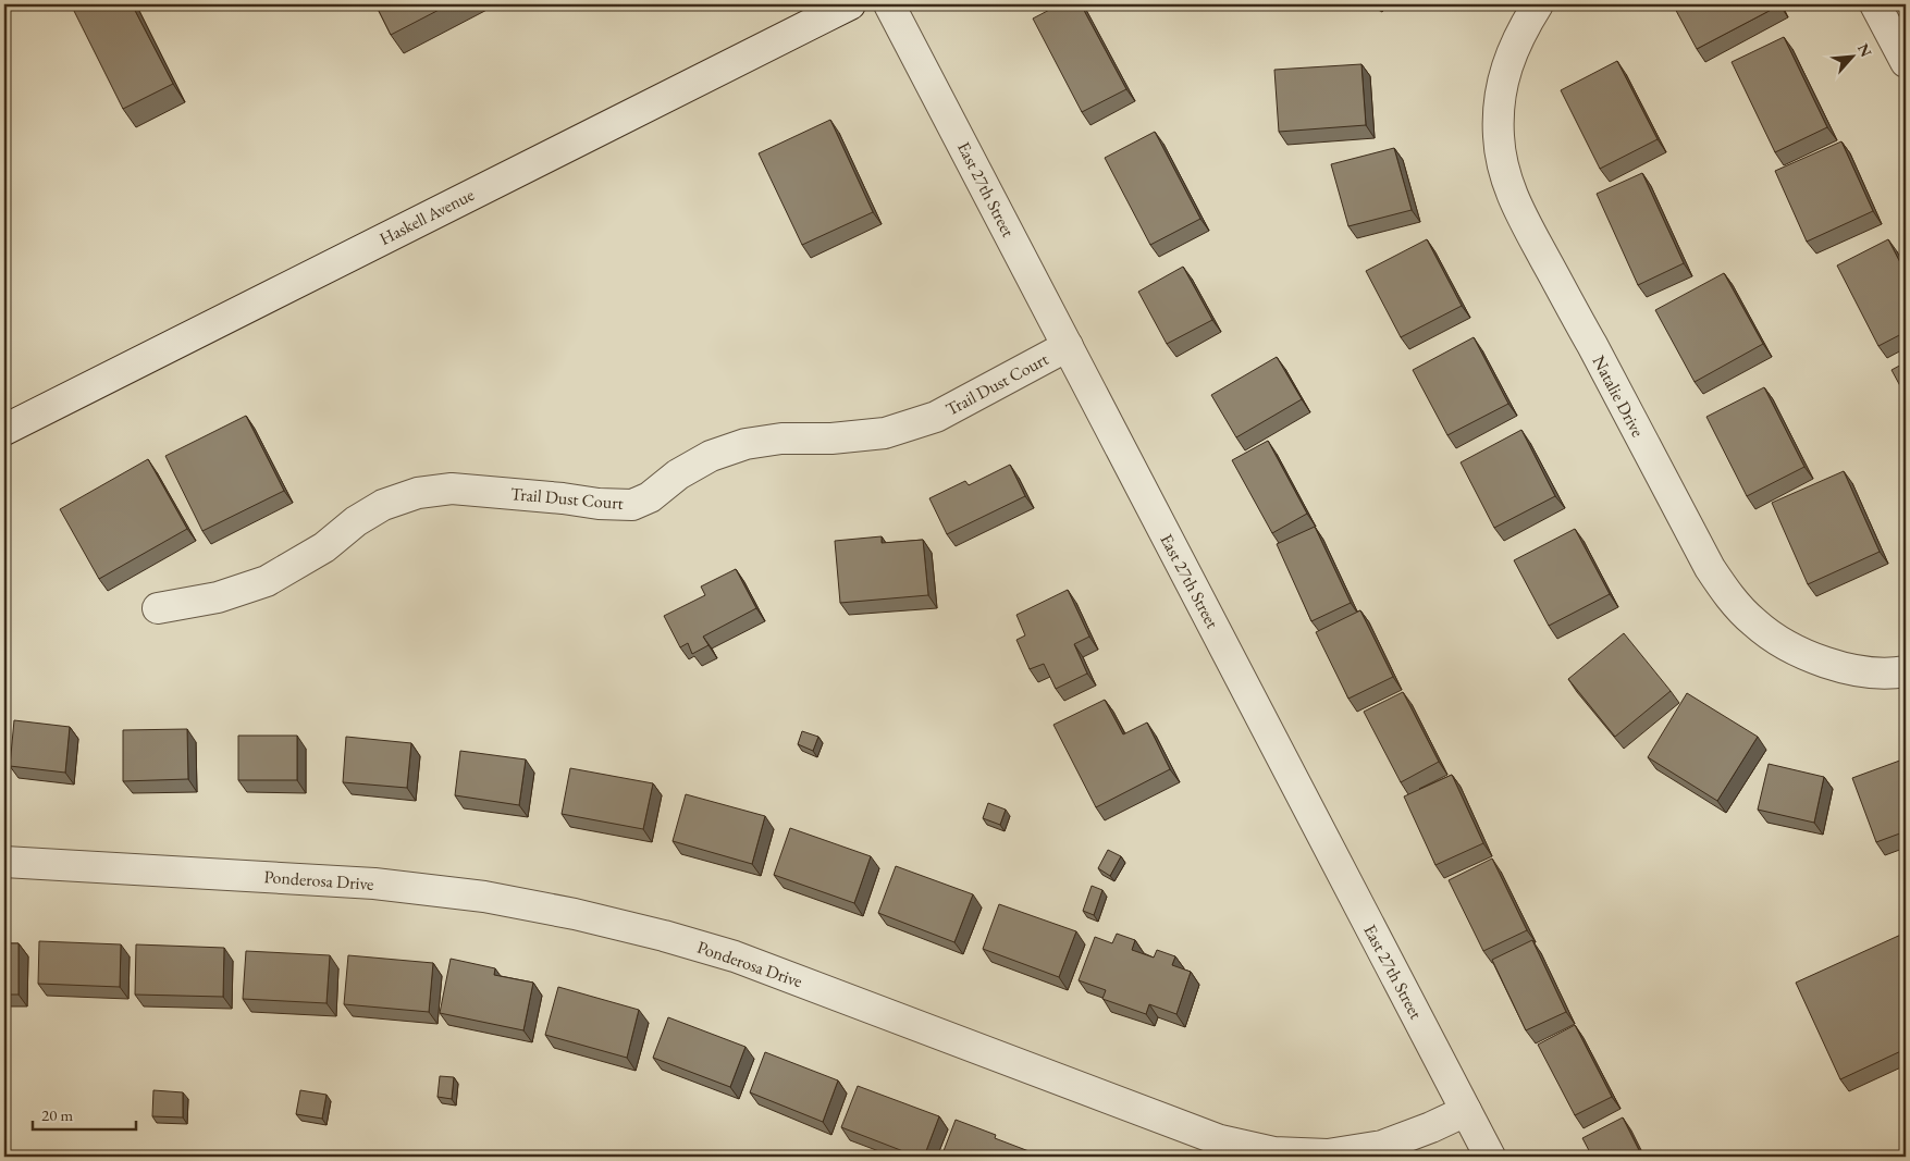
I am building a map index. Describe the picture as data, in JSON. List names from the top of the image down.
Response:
{
  "streets": {
    "street": [
      "East 27th Street",
      "Haskell Avenue",
      "Trail Dust Court",
      "Natalie Drive",
      "Ponderosa Drive"
    ]
  },
  "crossings": [
    ["East 27th Street", "Trail Dust Court"],
    ["East 27th Street", "Ponderosa Drive"]
  ],
  "scale_bar": "20 m",
  "north": "top right"
}
